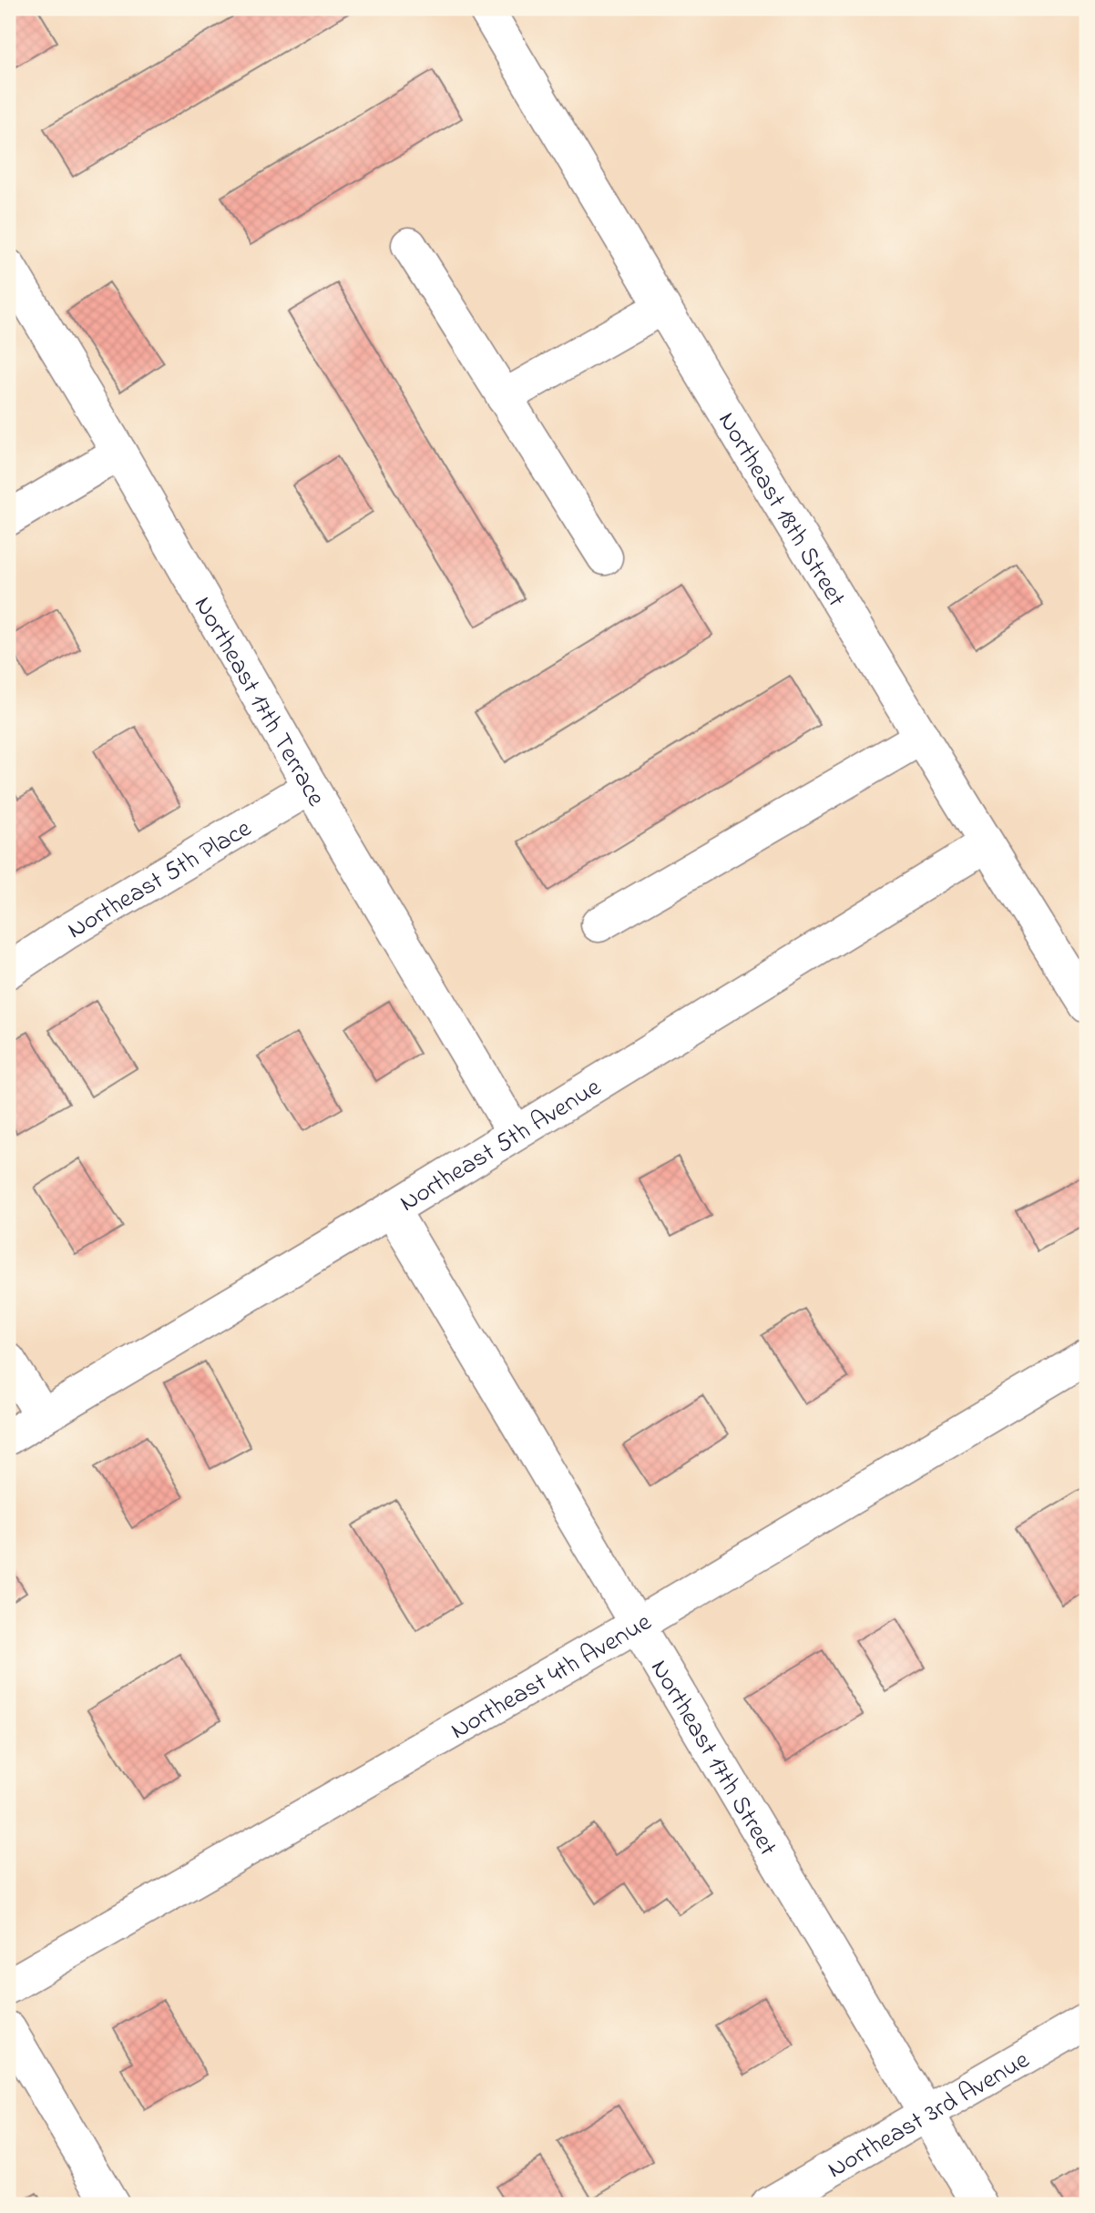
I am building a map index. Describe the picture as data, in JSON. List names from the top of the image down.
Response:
{
  "streets": {
    "street": [
      "Northeast 18th Street",
      "Northeast 17th Terrace",
      "Northeast 5th Place",
      "Northeast 5th Avenue",
      "Northeast 4th Avenue",
      "Northeast 17th Street",
      "Northeast 3rd Avenue"
    ]
  },
  "crossings": [
    ["Northeast 18th Street", "Northeast 5th Avenue"],
    ["Northeast 17th Terrace", "Northeast 5th Place"],
    ["Northeast 17th Terrace", "Northeast 5th Avenue"],
    ["Northeast 5th Avenue", "Northeast 17th Street"],
    ["Northeast 4th Avenue", "Northeast 17th Street"],
    ["Northeast 17th Street", "Northeast 3rd Avenue"]
  ]
}
